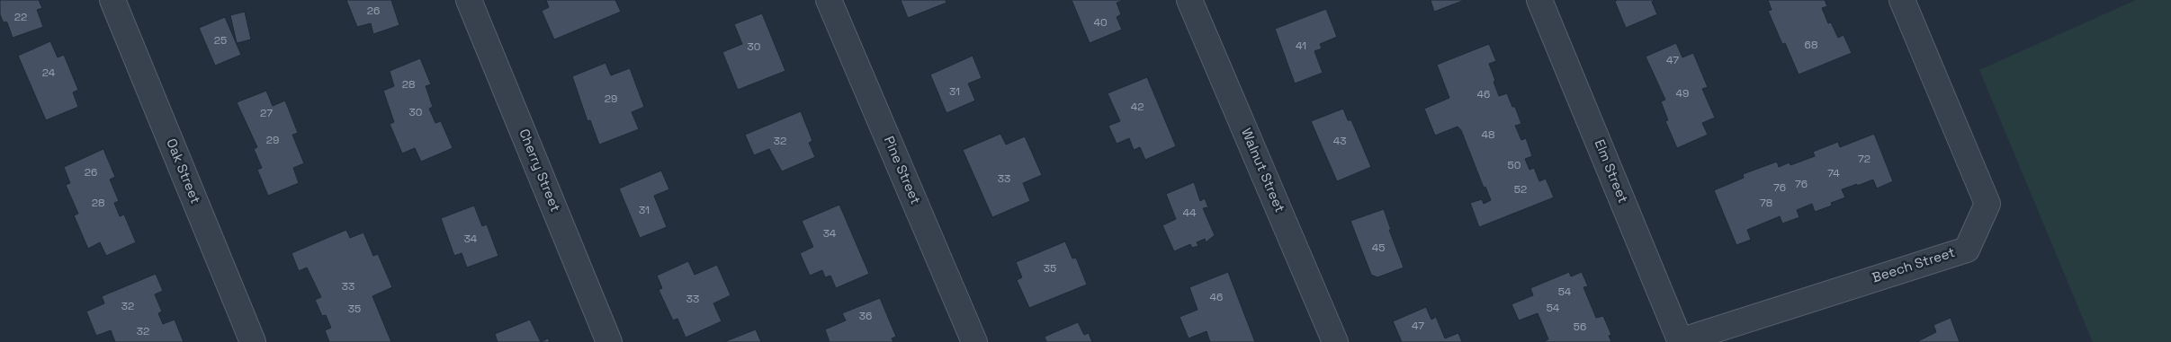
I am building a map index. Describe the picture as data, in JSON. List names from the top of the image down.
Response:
{
  "streets": {
    "street": [
      "Cherry Street",
      "Pine Street",
      "Walnut Street",
      "Oak Street",
      "Elm Street",
      "Beech Street"
    ]
  },
  "crossings": [
    ["Elm Street", "Beech Street"]
  ],
  "house_numbers": [
    "26",
    "22",
    "40",
    "25",
    "68",
    "41",
    "30",
    "47",
    "24",
    "28",
    "31",
    "49",
    "46",
    "29",
    "42",
    "30",
    "27",
    "48",
    "29",
    "32",
    "43",
    "72",
    "50",
    "26",
    "74",
    "33",
    "76",
    "76",
    "52",
    "28",
    "78",
    "31",
    "44",
    "34",
    "34",
    "45",
    "35",
    "33",
    "54",
    "46",
    "33",
    "32",
    "54",
    "35",
    "36",
    "47",
    "56",
    "32"
  ]
}
